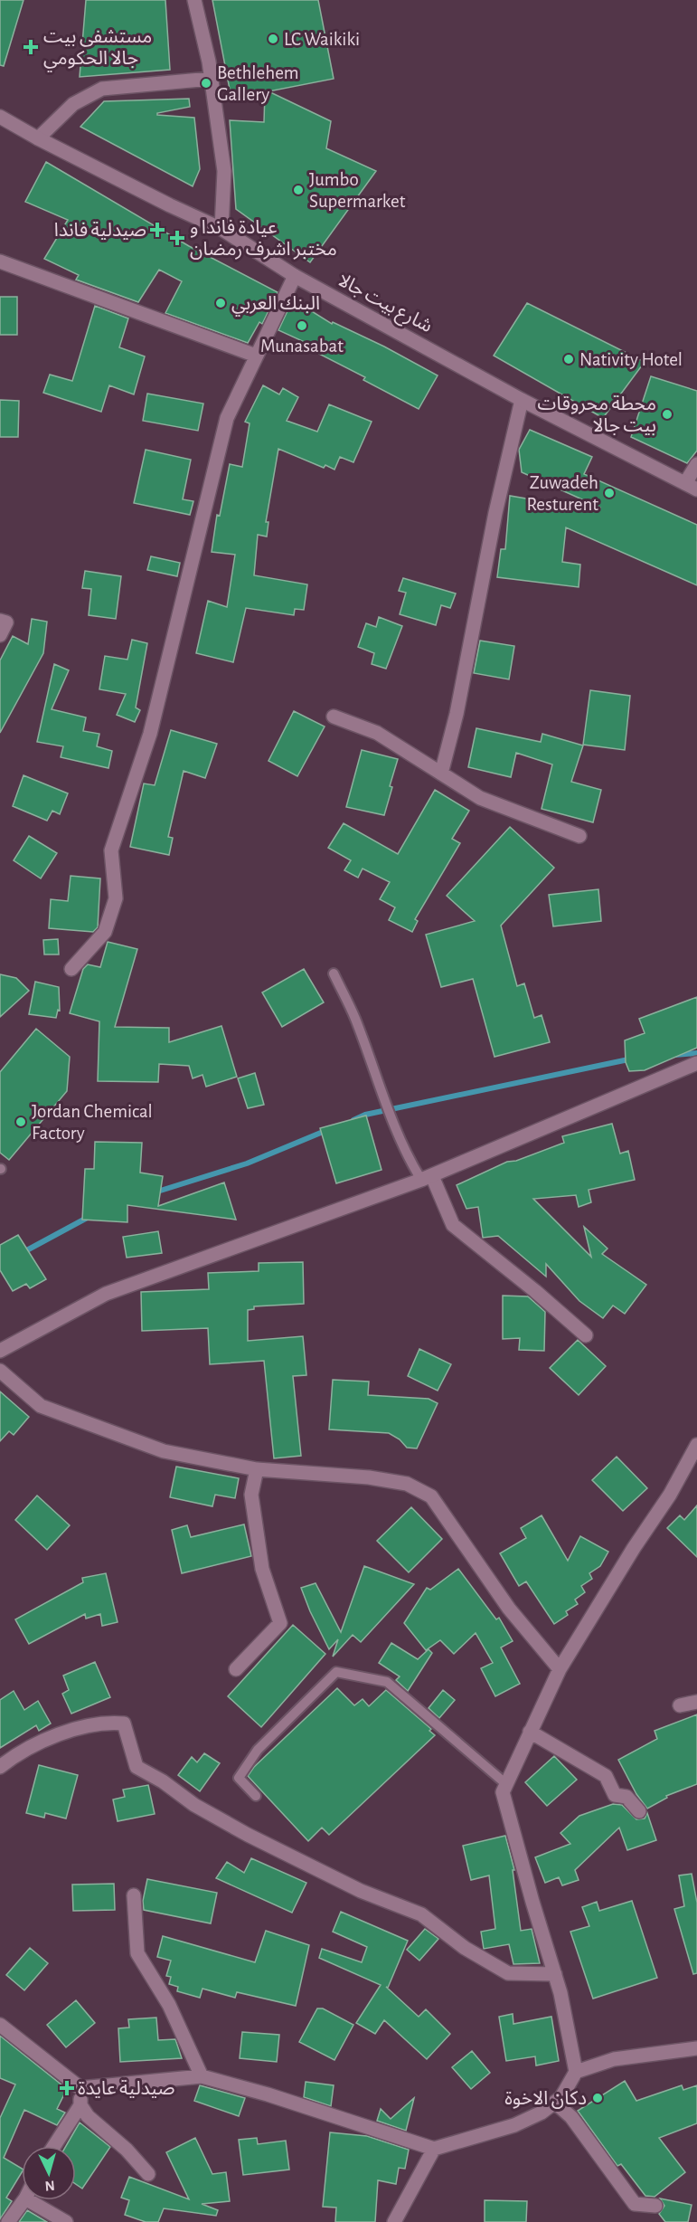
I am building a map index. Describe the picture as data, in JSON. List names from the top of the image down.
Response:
{
  "streets": {
    "street": ["شارع بيت جالا"]
  },
  "places": {
    "other": [
      "LC Waikiki",
      "Bethlehem Gallery",
      "Jumbo Supermarket",
      "البنك العربي",
      "Munasabat",
      "Nativity Hotel",
      "محطة محروقات بيت جالا",
      "Zuwadeh Resturent",
      "Jordan Chemical Factory",
      "دكان الاخوة"
    ],
    "health": [
      "مستشفى بيت جالا الحكومي",
      "صيدلية فاندا",
      "عيادة فاندا و مختبر اشرف رمضان",
      "صيدلية عايدة"
    ]
  },
  "north": "bottom"
}
